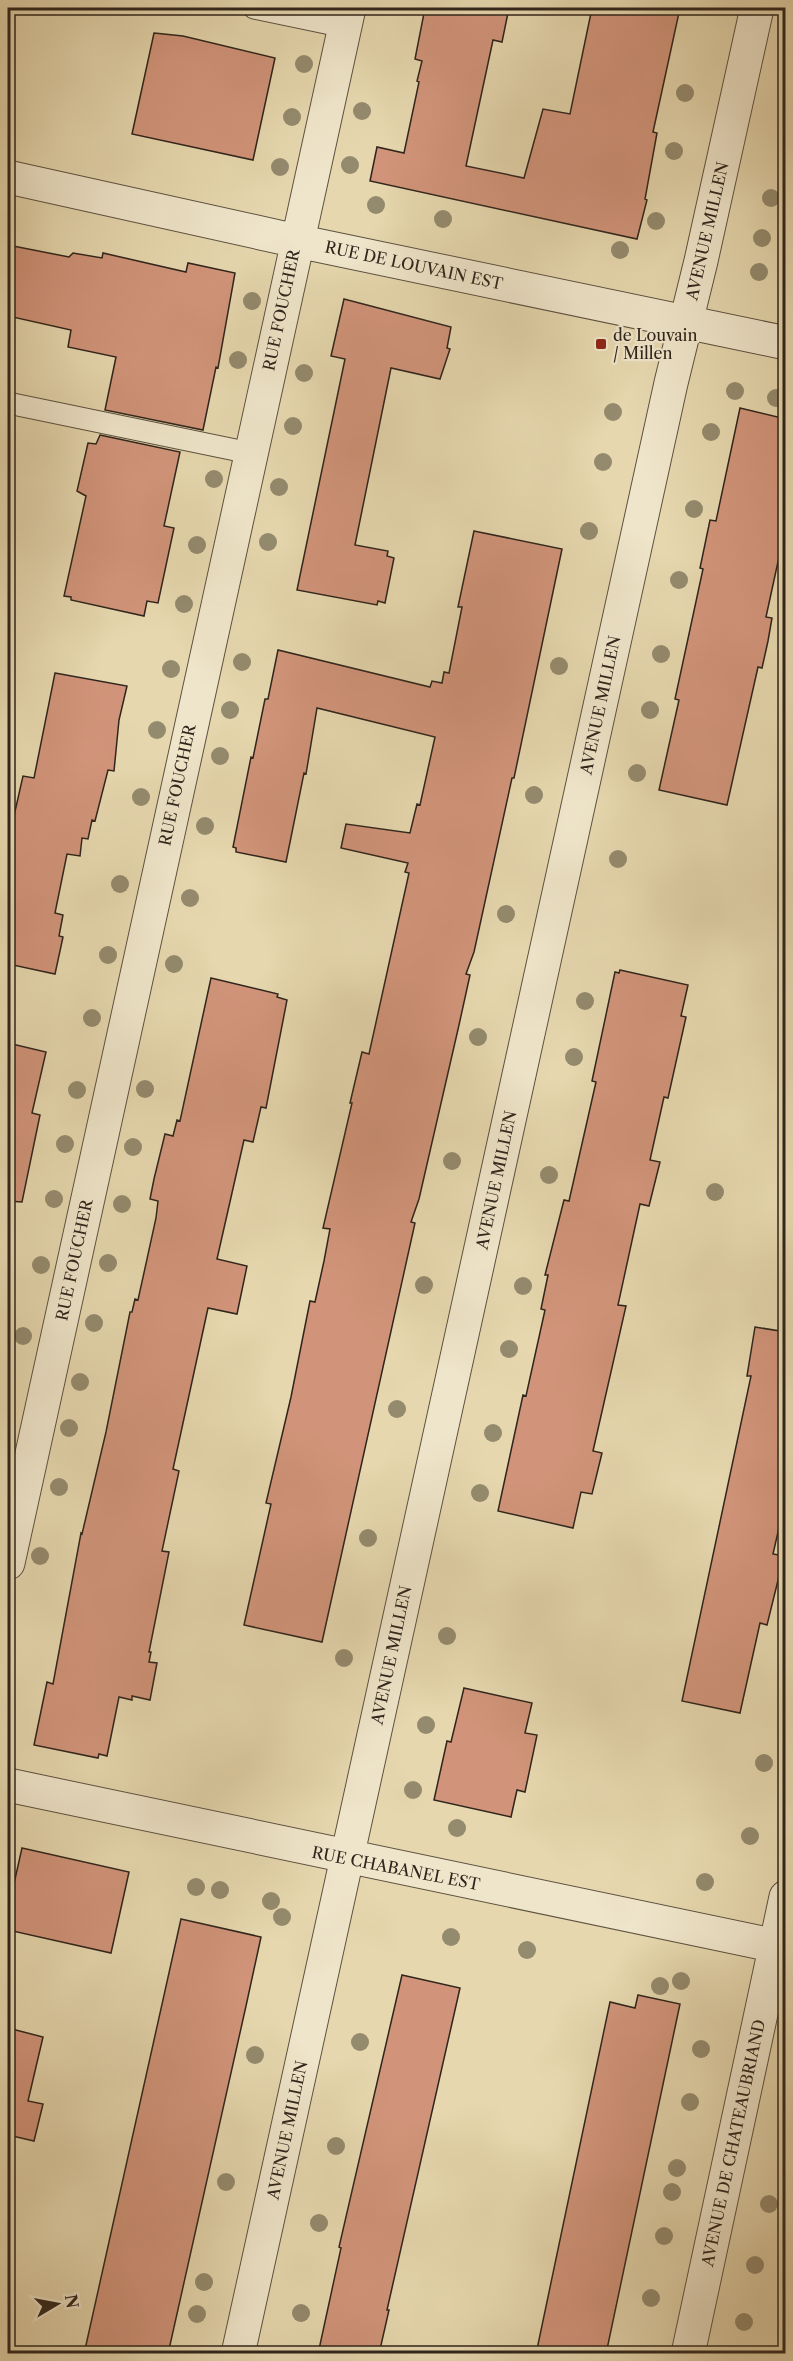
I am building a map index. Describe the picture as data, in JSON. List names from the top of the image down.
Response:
{
  "streets": {
    "street": [
      "AVENUE MILLEN",
      "RUE DE LOUVAIN EST",
      "RUE FOUCHER",
      "RUE CHABANEL EST",
      "AVENUE DE CHATEAUBRIAND"
    ]
  },
  "crossings": [
    ["AVENUE MILLEN", "RUE DE LOUVAIN EST"],
    ["AVENUE MILLEN", "RUE CHABANEL EST"],
    ["RUE DE LOUVAIN EST", "RUE FOUCHER"],
    ["RUE CHABANEL EST", "AVENUE DE CHATEAUBRIAND"]
  ],
  "places": {
    "transit": ["de Louvain / Millen"]
  },
  "north": "right"
}
